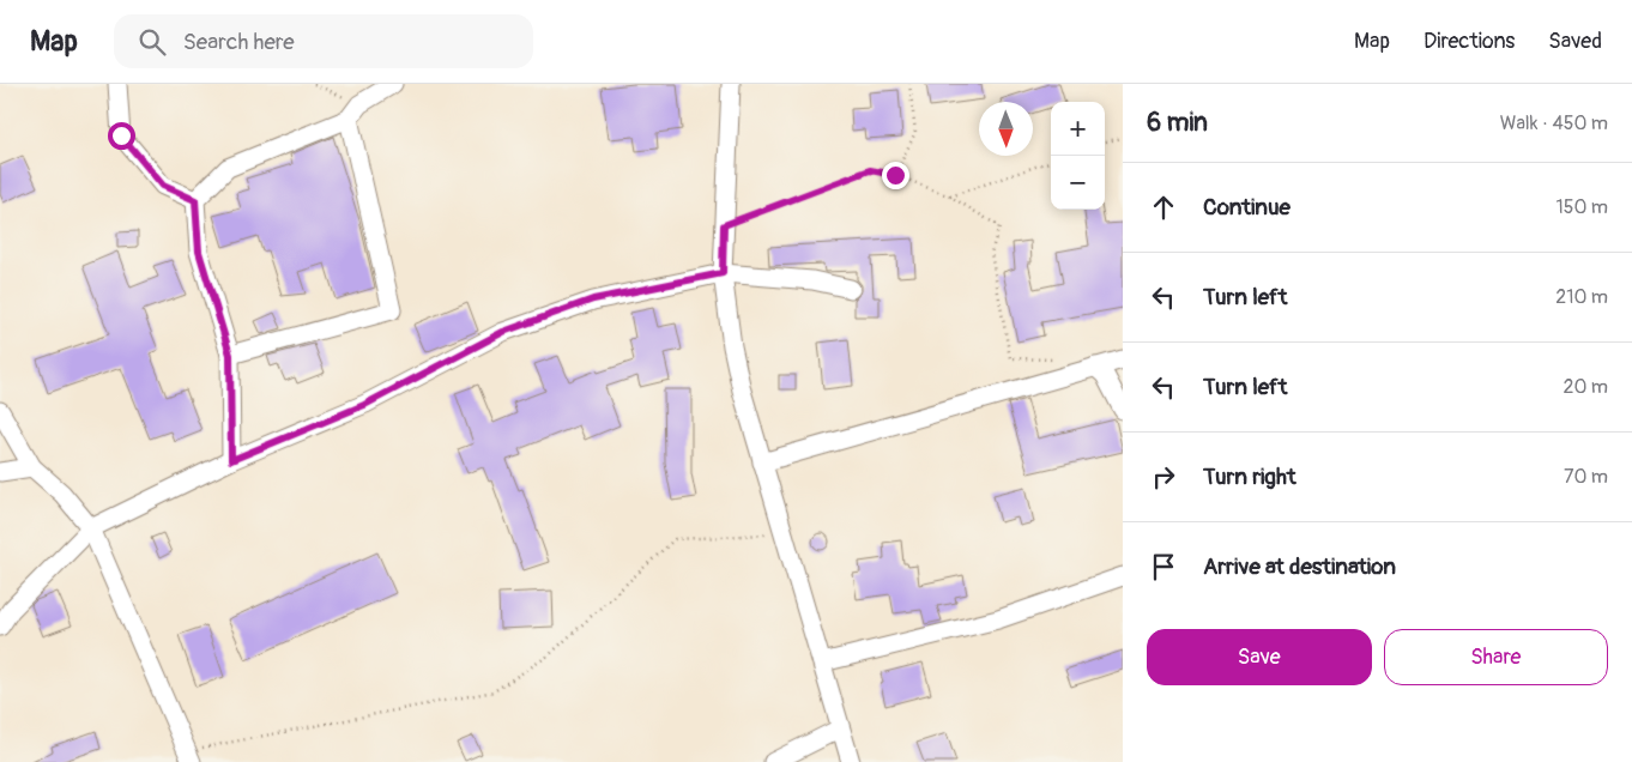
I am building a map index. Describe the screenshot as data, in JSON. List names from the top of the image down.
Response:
{
  "north": "bottom",
  "page": {
    "header": "Map",
    "search": "Search here",
    "nav": ["Map", "Directions", "Saved"],
    "heading": ["6 min", "Walk · 450 m"],
    "map_buttons": ["+", "−"],
    "list": [
      ["Continue", "150 m"],
      ["Turn left", "210 m"],
      ["Turn left", "20 m"],
      ["Turn right", "70 m"],
      "Arrive at destination"
    ],
    "buttons": ["Save", "Share"]
  }
}
